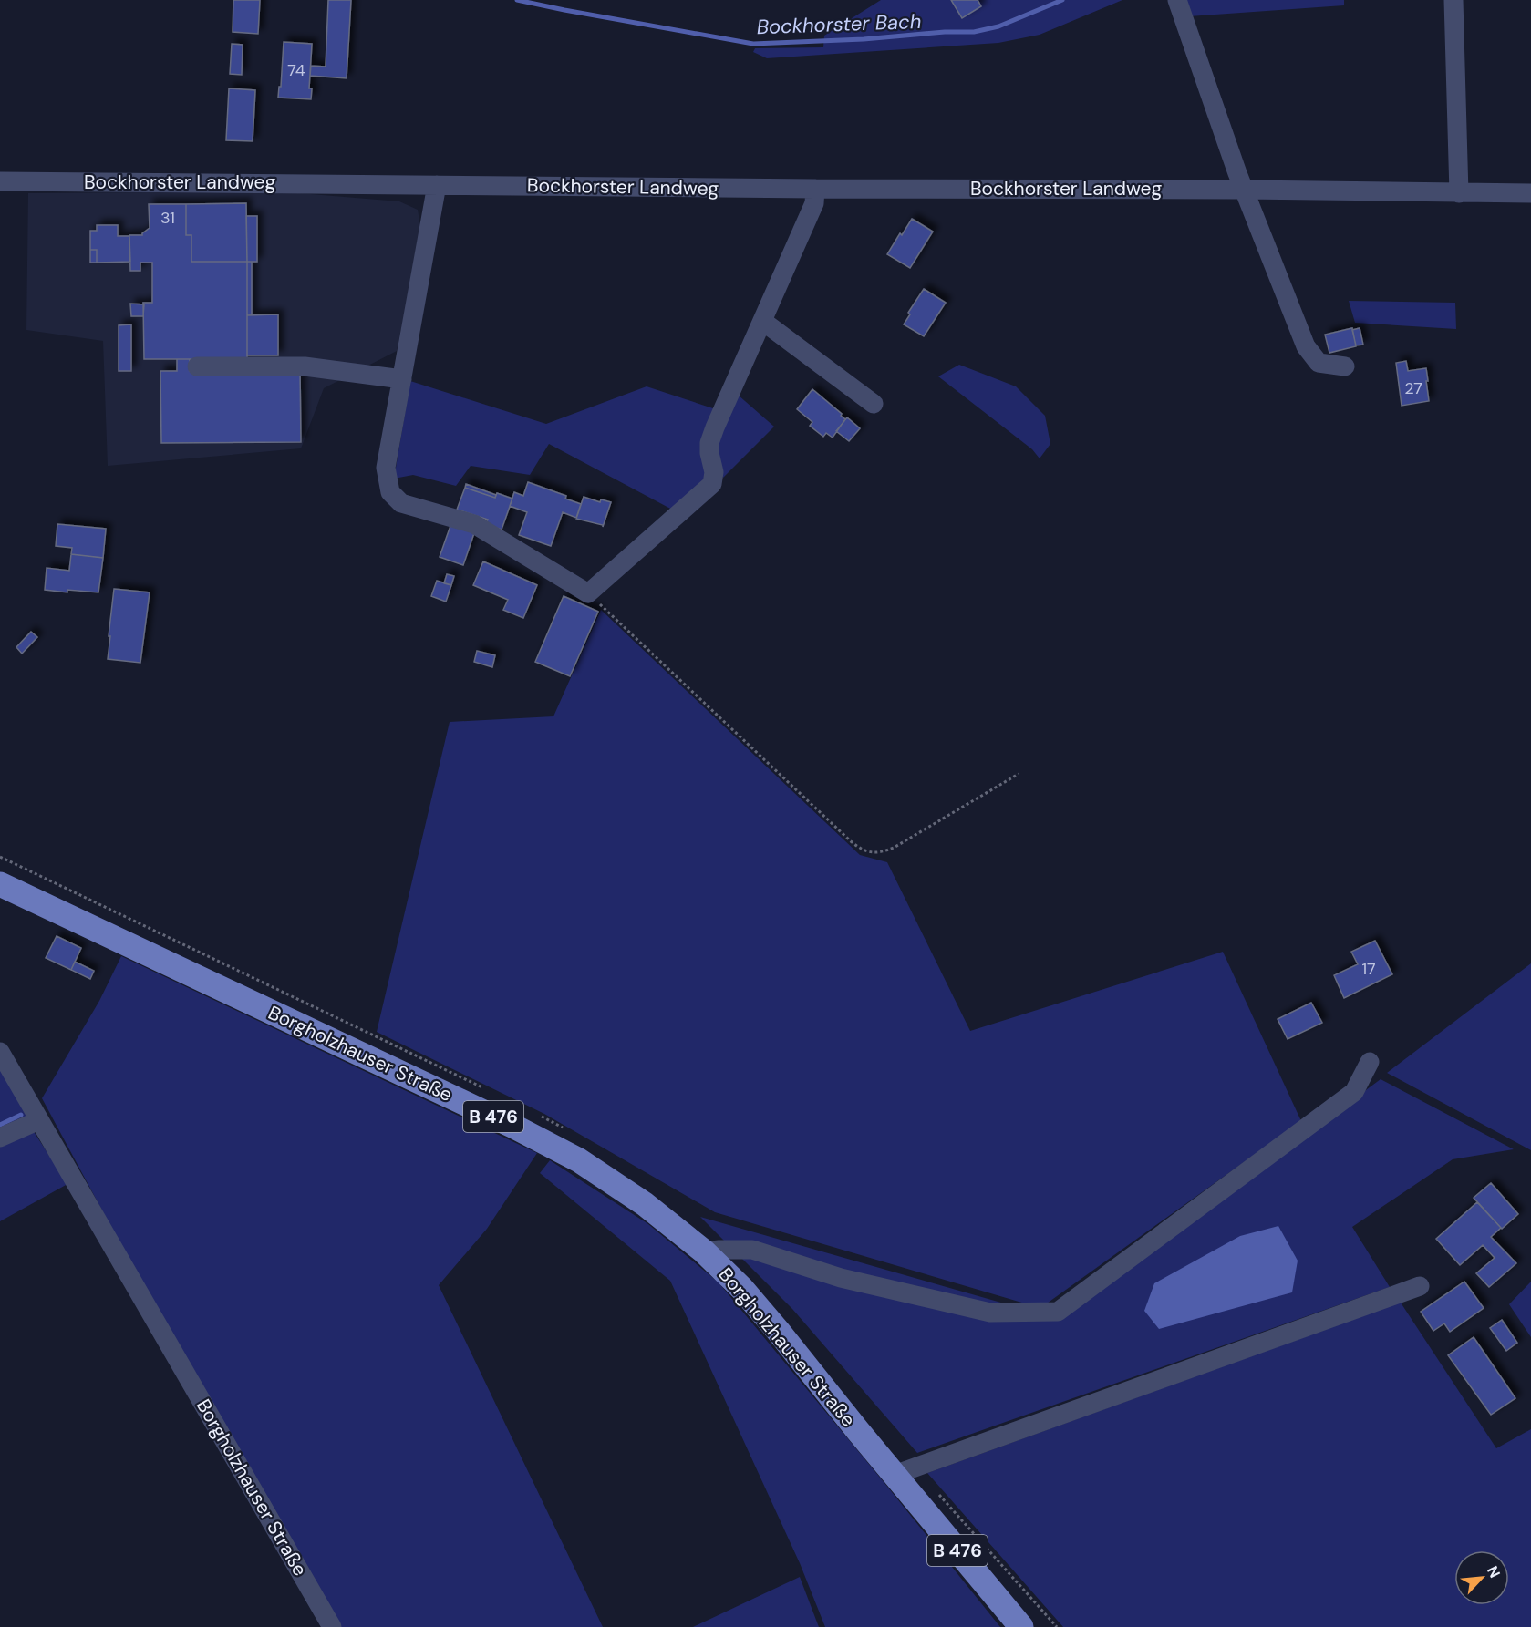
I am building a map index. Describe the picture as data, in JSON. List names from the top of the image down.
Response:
{
  "streets": {
    "main road": ["Borgholzhauser Straße", "B 476"],
    "street": ["Bockhorster Landweg"]
  },
  "water": ["Bockhorster Bach"],
  "house_numbers": [
    "74",
    "31",
    "27",
    "17"
  ],
  "north": "top right"
}
